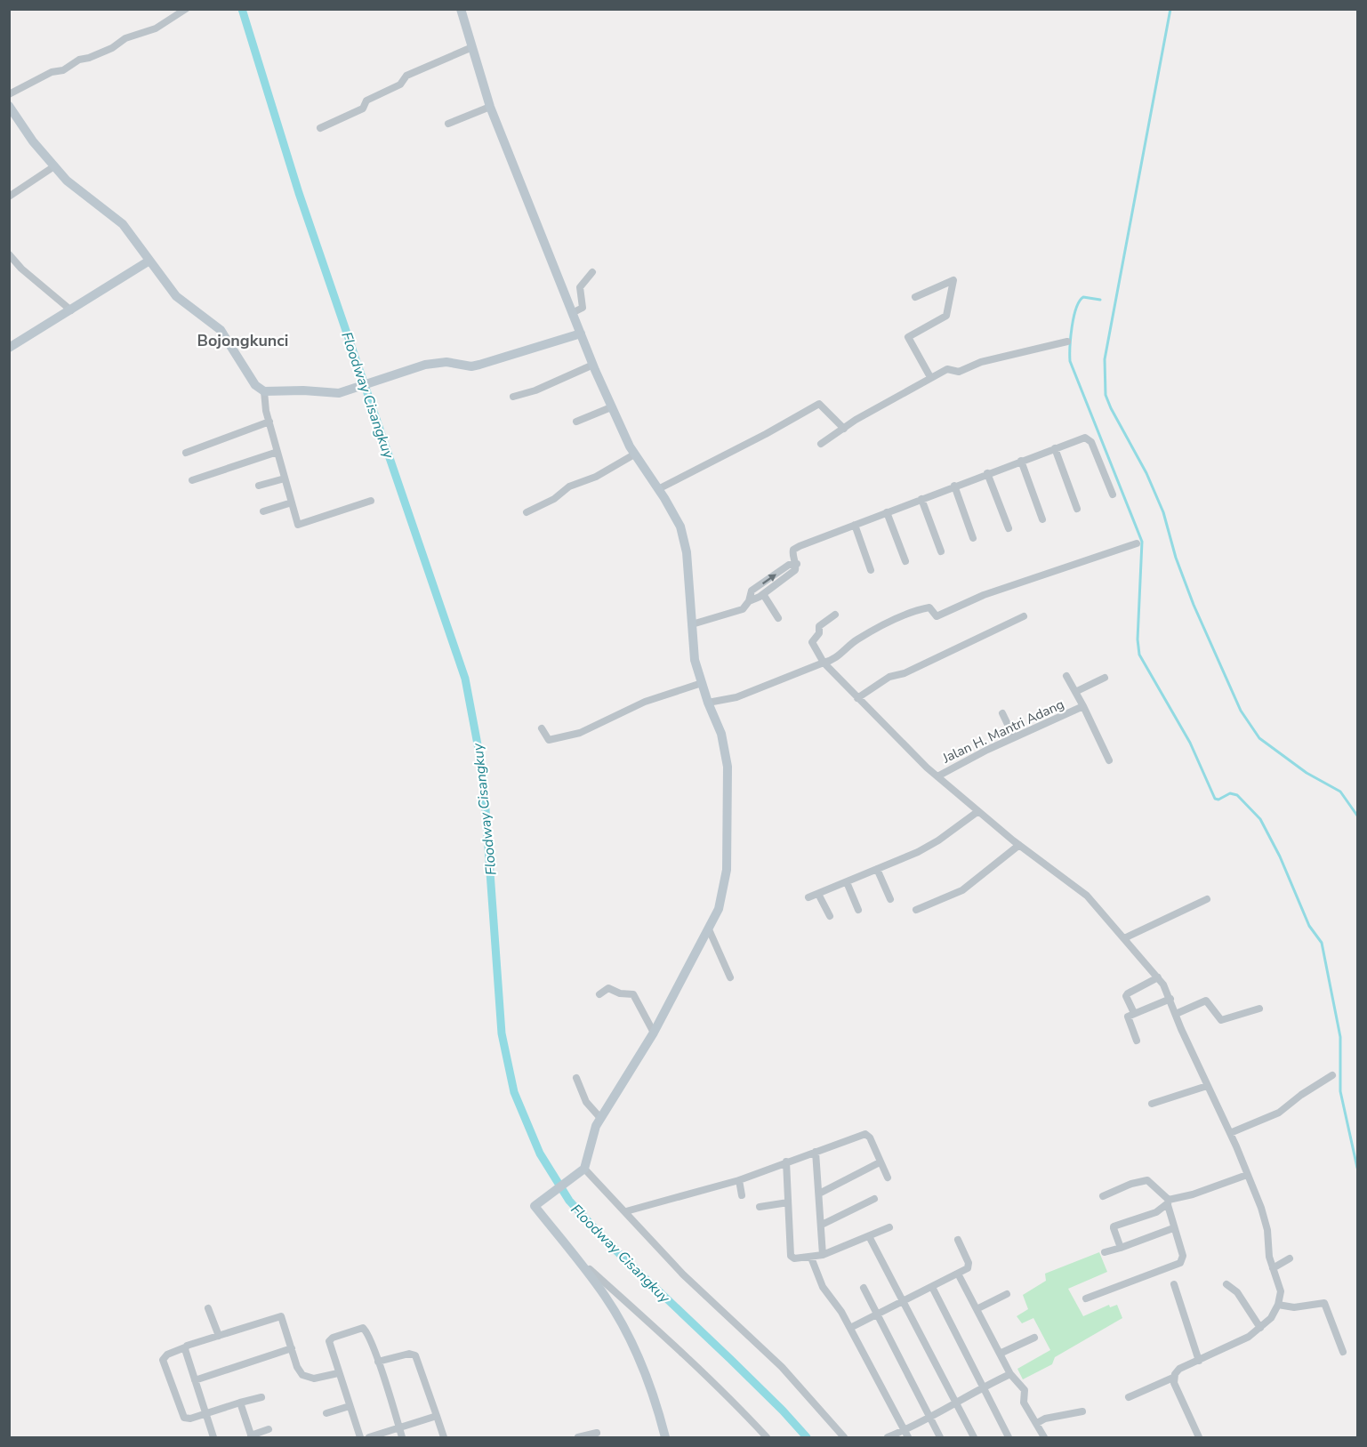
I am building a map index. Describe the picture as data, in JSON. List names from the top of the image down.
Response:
{
  "streets": {
    "street": ["Jalan H. Mantri Adang"]
  },
  "districts": ["Bojongkunci"],
  "water": ["Floodway Cisangkuy"]
}
